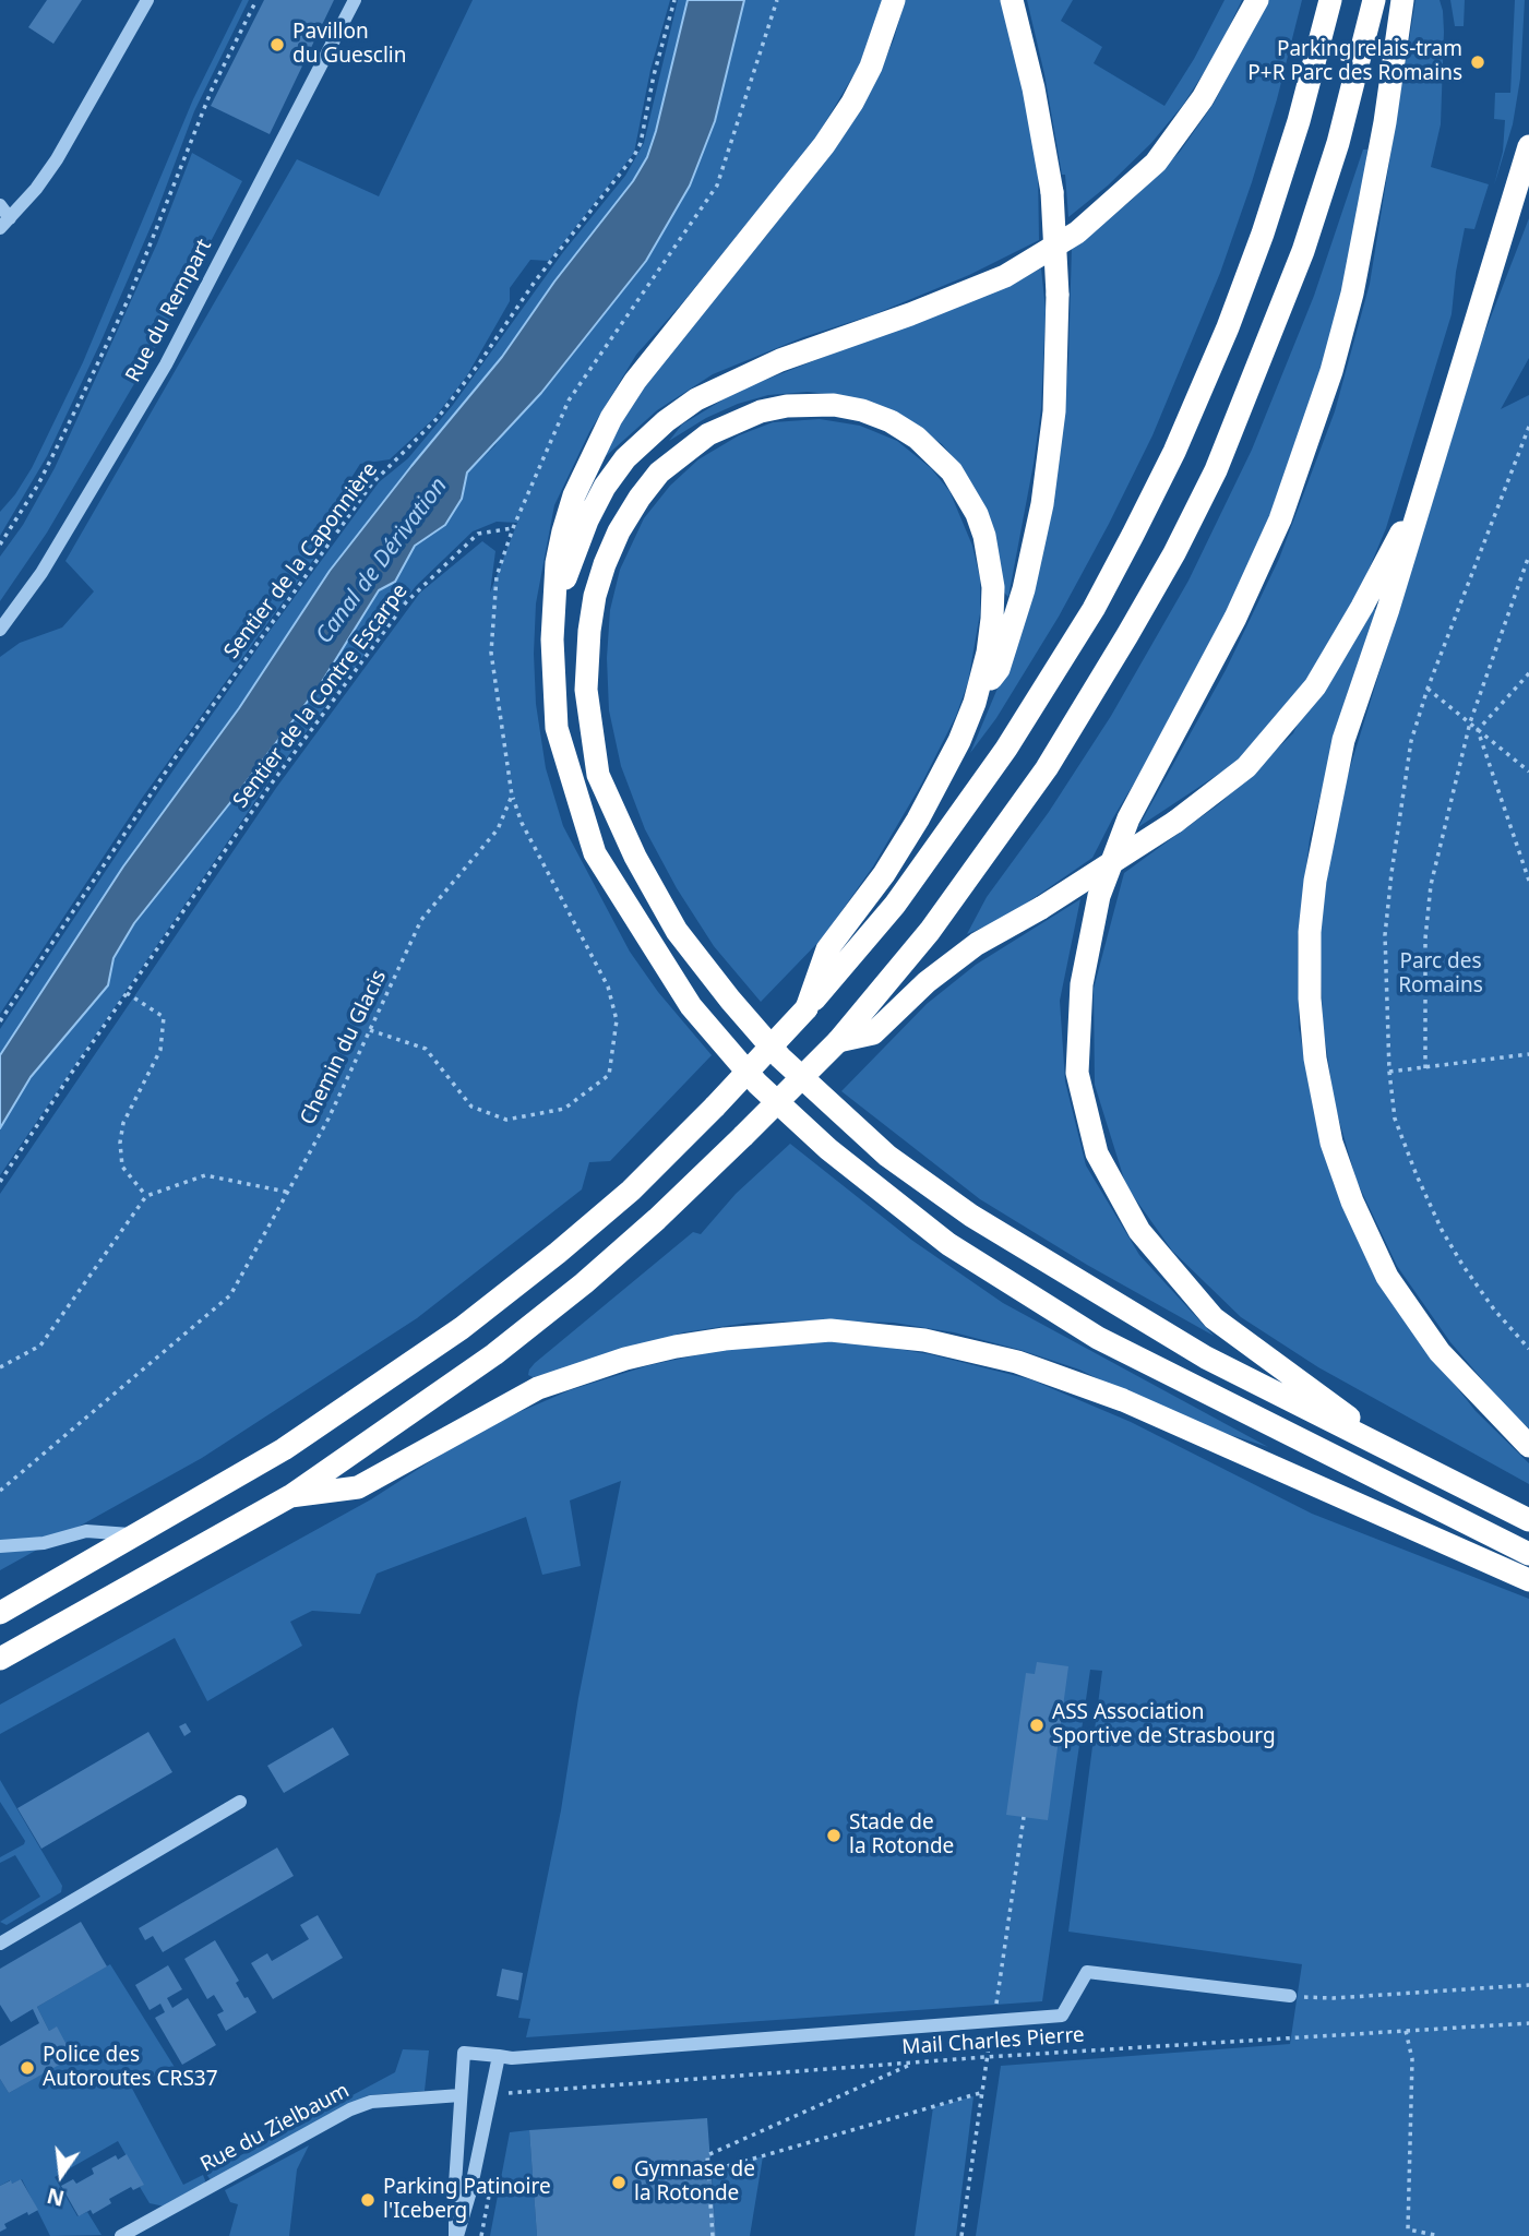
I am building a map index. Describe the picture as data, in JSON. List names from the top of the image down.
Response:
{
  "streets": {
    "street": ["Rue du Rempart", "Rue du Zielbaum"],
    "path": [
      "Sentier de la Caponnière",
      "Sentier de la Contre Escarpe",
      "Chemin du Glacis",
      "Mail Charles Pierre"
    ]
  },
  "water": ["Canal de Dérivation"],
  "parks": ["Parc des Romains"],
  "places": [
    "Pavillon du Guesclin",
    "Parking relais-tram P+R Parc des Romains",
    "ASS Association Sportive de Strasbourg",
    "Stade de la Rotonde",
    "Police des Autoroutes CRS37",
    "Gymnase de la Rotonde",
    "Parking Patinoire l'Iceberg"
  ],
  "north": "bottom"
}
